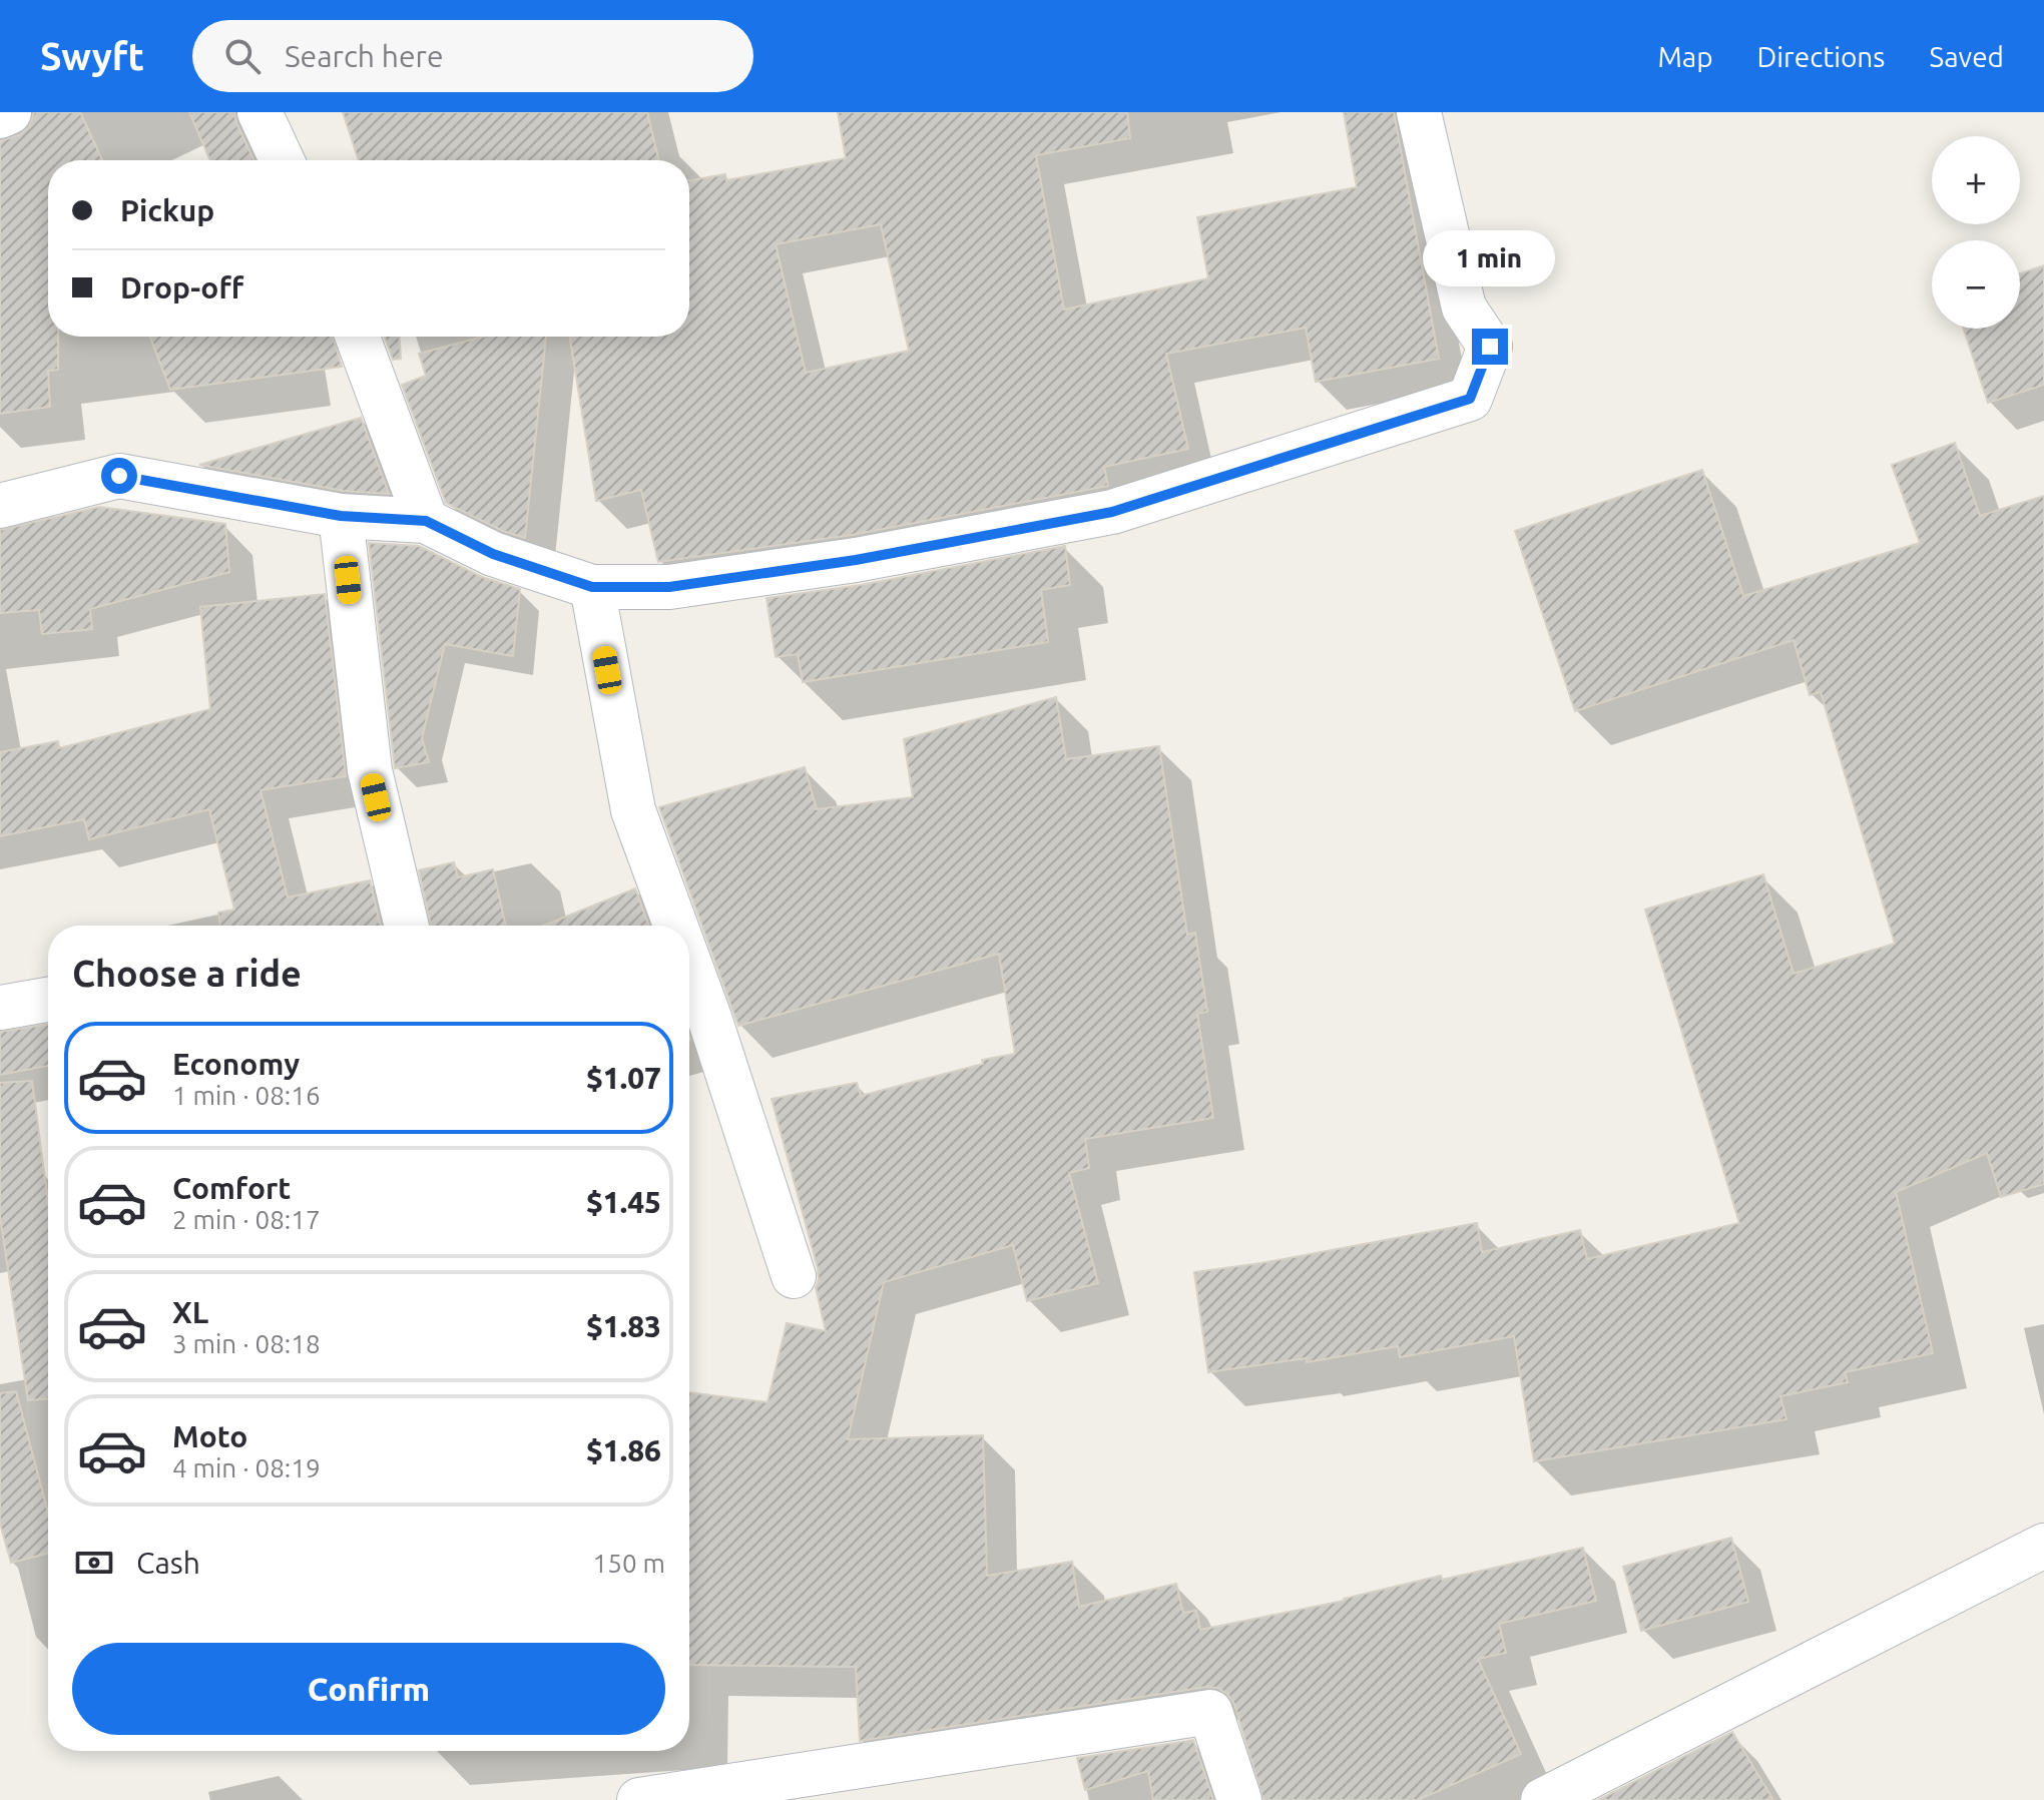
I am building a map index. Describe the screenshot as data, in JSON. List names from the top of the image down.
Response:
{
  "page": {
    "header": "Swyft",
    "search": "Search here",
    "nav": ["Map", "Directions", "Saved"],
    "map_buttons": ["+", "−"],
    "banner": ["Pickup", "Drop-off"],
    "bubble": "1 min",
    "heading": "Choose a ride",
    "list": [
      {
        "name": "Economy",
        "note": "1 min · 08:16",
        "value": "$1.07"
      },
      {
        "name": "Comfort",
        "note": "2 min · 08:17",
        "value": "$1.45"
      },
      {
        "name": "XL",
        "note": "3 min · 08:18",
        "value": "$1.83"
      },
      {
        "name": "Moto",
        "note": "4 min · 08:19",
        "value": "$1.86"
      }
    ],
    "pay": ["Cash", "150 m"],
    "buttons": "Confirm"
  }
}
